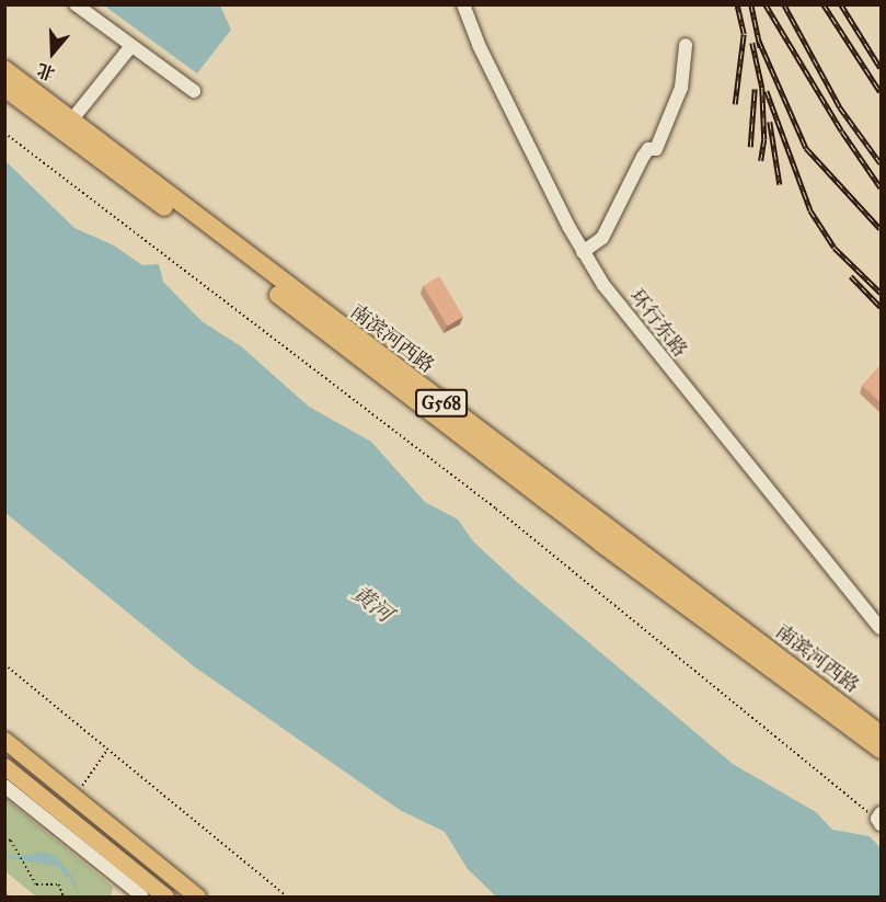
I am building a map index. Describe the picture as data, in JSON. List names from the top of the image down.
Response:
{
  "streets": {
    "highway": ["南滨河西路", "G568"],
    "street": ["环行东路"]
  },
  "water": ["黄河"],
  "north": "bottom"
}
